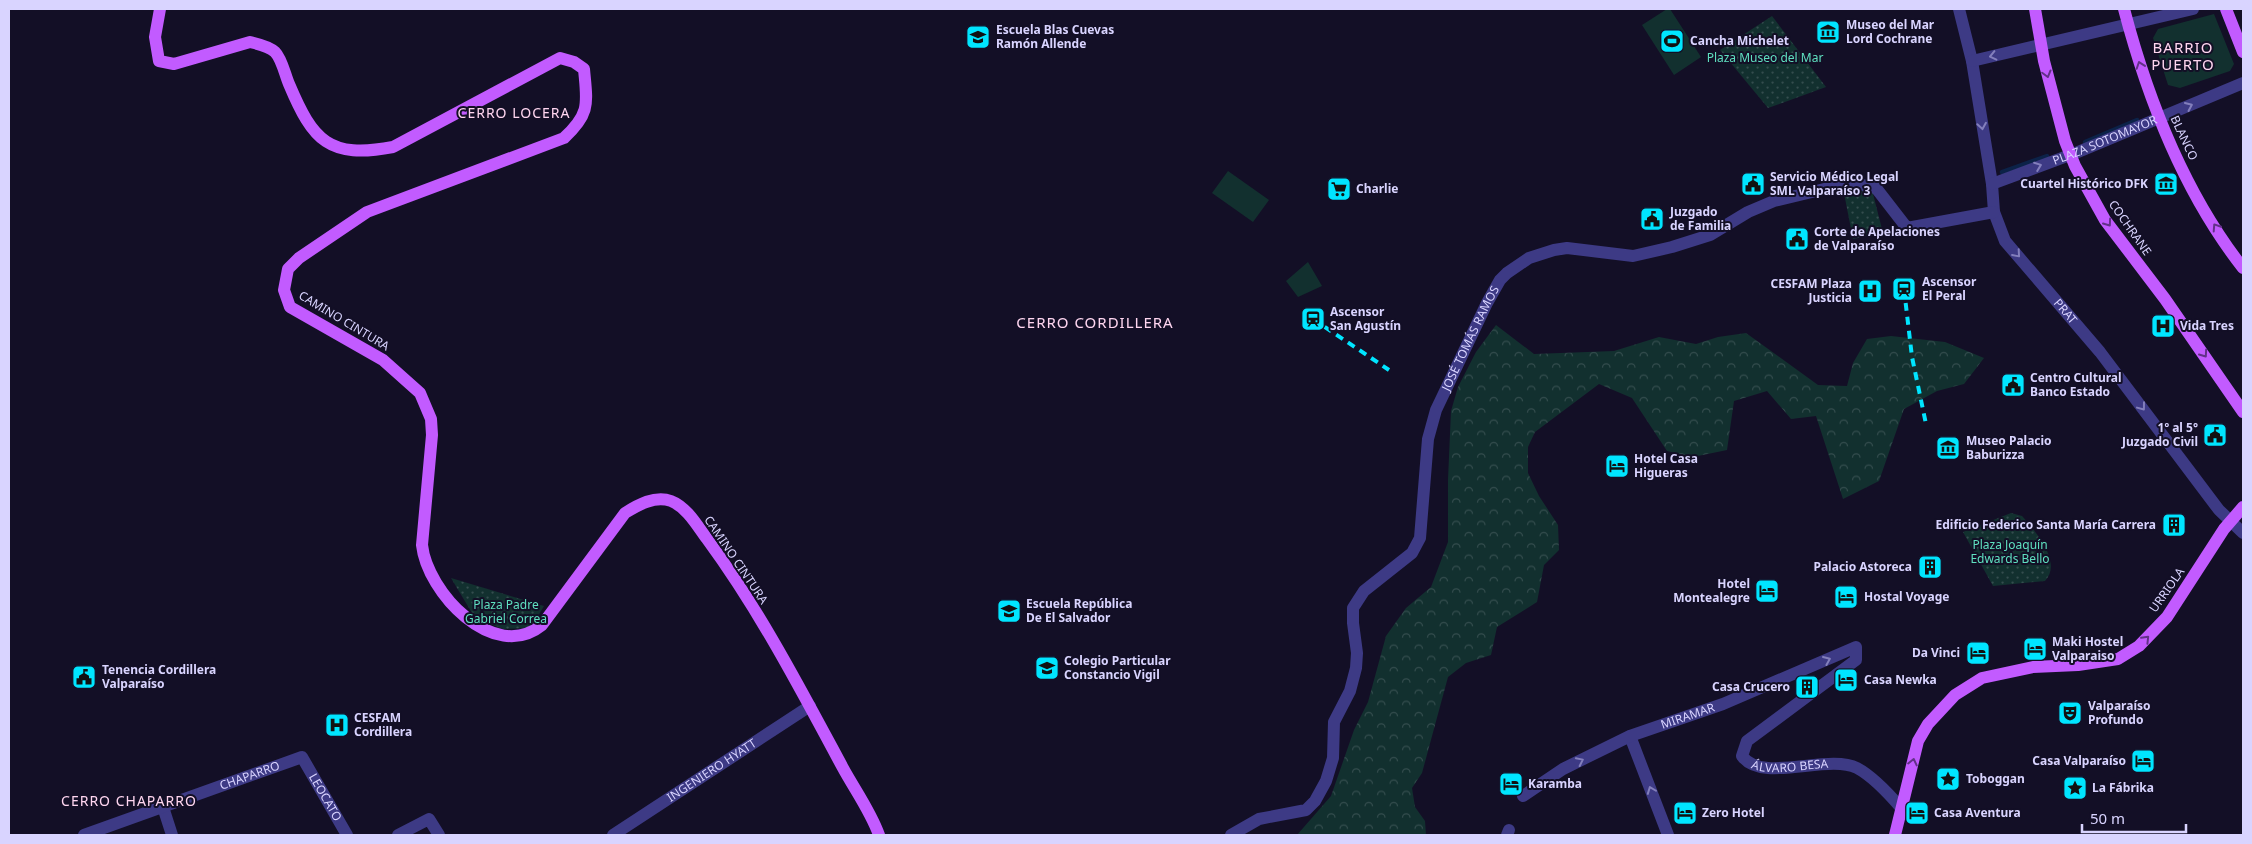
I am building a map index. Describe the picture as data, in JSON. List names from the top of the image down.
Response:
{
  "streets": {
    "main road": [
      "BLANCO",
      "COCHRANE",
      "CAMINO CINTURA",
      "URRIOLA"
    ],
    "street": [
      "PLAZA SOTOMAYOR",
      "PRAT",
      "JOSÉ TOMÁS RAMOS",
      "MIRAMAR",
      "ÁLVARO BESA",
      "INGENIERO HYATT",
      "CHAPARRO",
      "LEOCATO"
    ]
  },
  "crossings": [
    ["BLANCO", "PLAZA SOTOMAYOR"],
    ["PLAZA SOTOMAYOR", "COCHRANE"],
    ["PLAZA SOTOMAYOR", "PRAT"],
    ["PRAT", "JOSÉ TOMÁS RAMOS"],
    ["PRAT", "URRIOLA"],
    ["CAMINO CINTURA", "INGENIERO HYATT"],
    ["URRIOLA", "ÁLVARO BESA"],
    ["MIRAMAR", "ÁLVARO BESA"],
    ["CHAPARRO", "LEOCATO"]
  ],
  "one_way": [
    "BLANCO",
    "COCHRANE",
    "PRAT",
    "URRIOLA",
    "MIRAMAR"
  ],
  "districts": [
    "BARRIO PUERTO",
    "CERRO LOCERA",
    "CERRO CORDILLERA",
    "CERRO CHAPARRO"
  ],
  "parks": ["Plaza Museo del Mar", "Plaza Joaquín Edwards Bello", "Plaza Padre Gabriel Correa"],
  "places": {
    "museum": ["Museo del Mar Lord Cochrane", "Cuartel Histórico DFK", "Museo Palacio Baburizza"],
    "school or university": ["Escuela Blas Cuevas Ramón Allende", "Escuela República De El Salvador", "Colegio Particular Constancio Vigil"],
    "sports": ["Cancha Michelet"],
    "public building": [
      "Servicio Médico Legal SML Valparaíso 3",
      "Juzgado de Familia",
      "Corte de Apelaciones de Valparaíso",
      "Centro Cultural Banco Estado",
      "1º al 5° Juzgado Civil",
      "Tenencia Cordillera Valparaíso"
    ],
    "supermarket": ["Charlie"],
    "station": ["Ascensor El Peral", "Ascensor San Agustín"],
    "hospital": ["CESFAM Plaza Justicia", "Vida Tres", "CESFAM Cordillera"],
    "hotel": [
      "Hotel Casa Higueras",
      "Hotel Montealegre",
      "Hostal Voyage",
      "Maki Hostel Valparaiso",
      "Da Vinci",
      "Casa Newka",
      "Casa Valparaíso",
      "Karamba",
      "Zero Hotel",
      "Casa Aventura"
    ],
    "building": ["Edificio Federico Santa María Carrera", "Palacio Astoreca", "Casa Crucero"],
    "theatre": ["Valparaíso Profundo"],
    "place": ["Toboggan", "La Fábrika"]
  },
  "scale_bar": "50 m"
}
